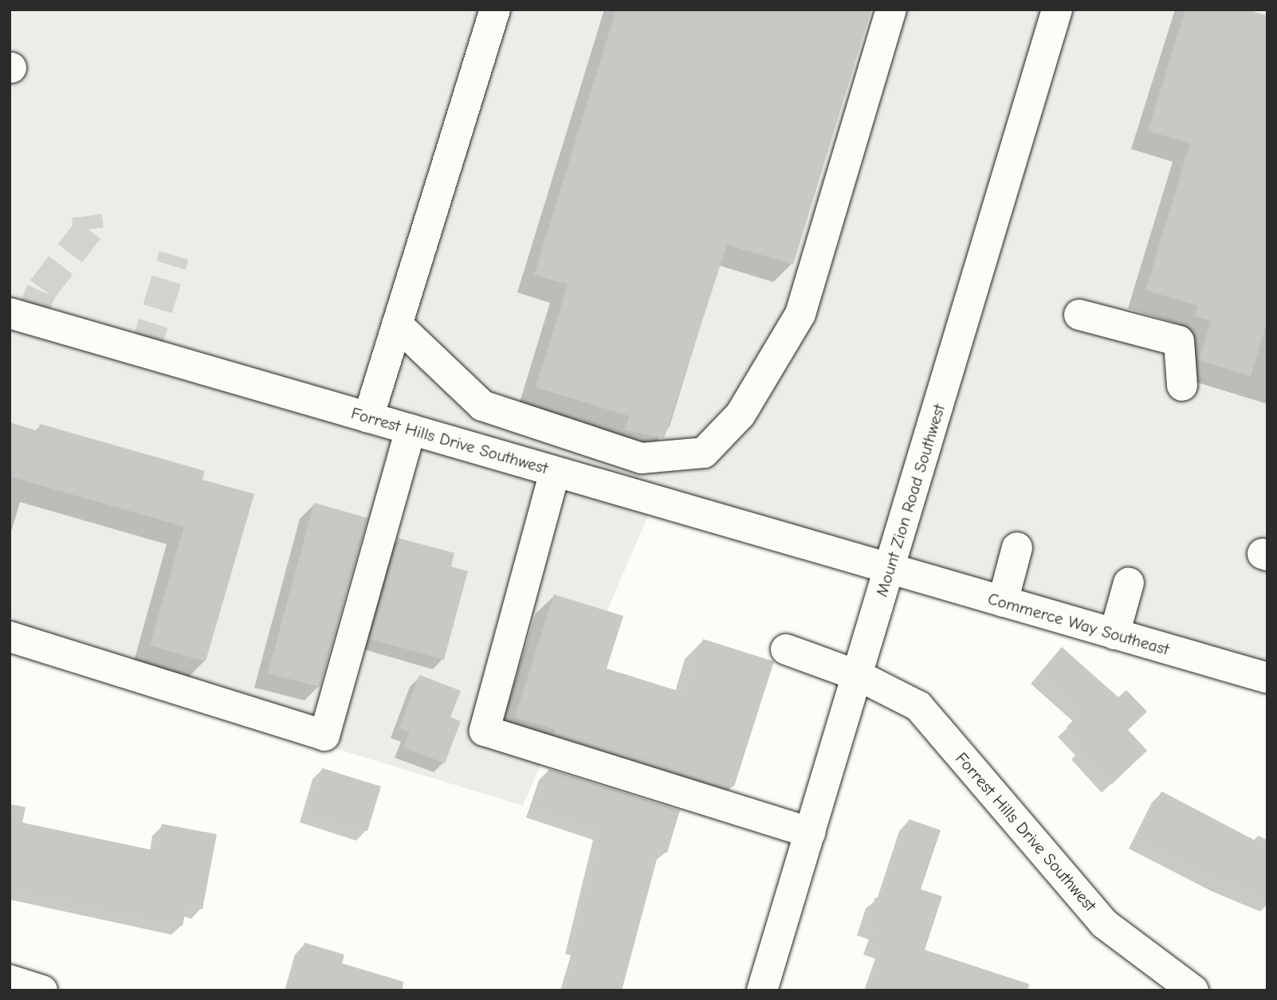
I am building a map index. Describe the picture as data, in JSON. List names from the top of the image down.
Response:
{
  "streets": {
    "street": ["Forrest Hills Drive Southwest", "Mount Zion Road Southwest", "Commerce Way Southeast"]
  },
  "crossings": [
    ["Forrest Hills Drive Southwest", "Mount Zion Road Southwest"],
    ["Forrest Hills Drive Southwest", "Commerce Way Southeast"],
    ["Mount Zion Road Southwest", "Commerce Way Southeast"]
  ]
}
